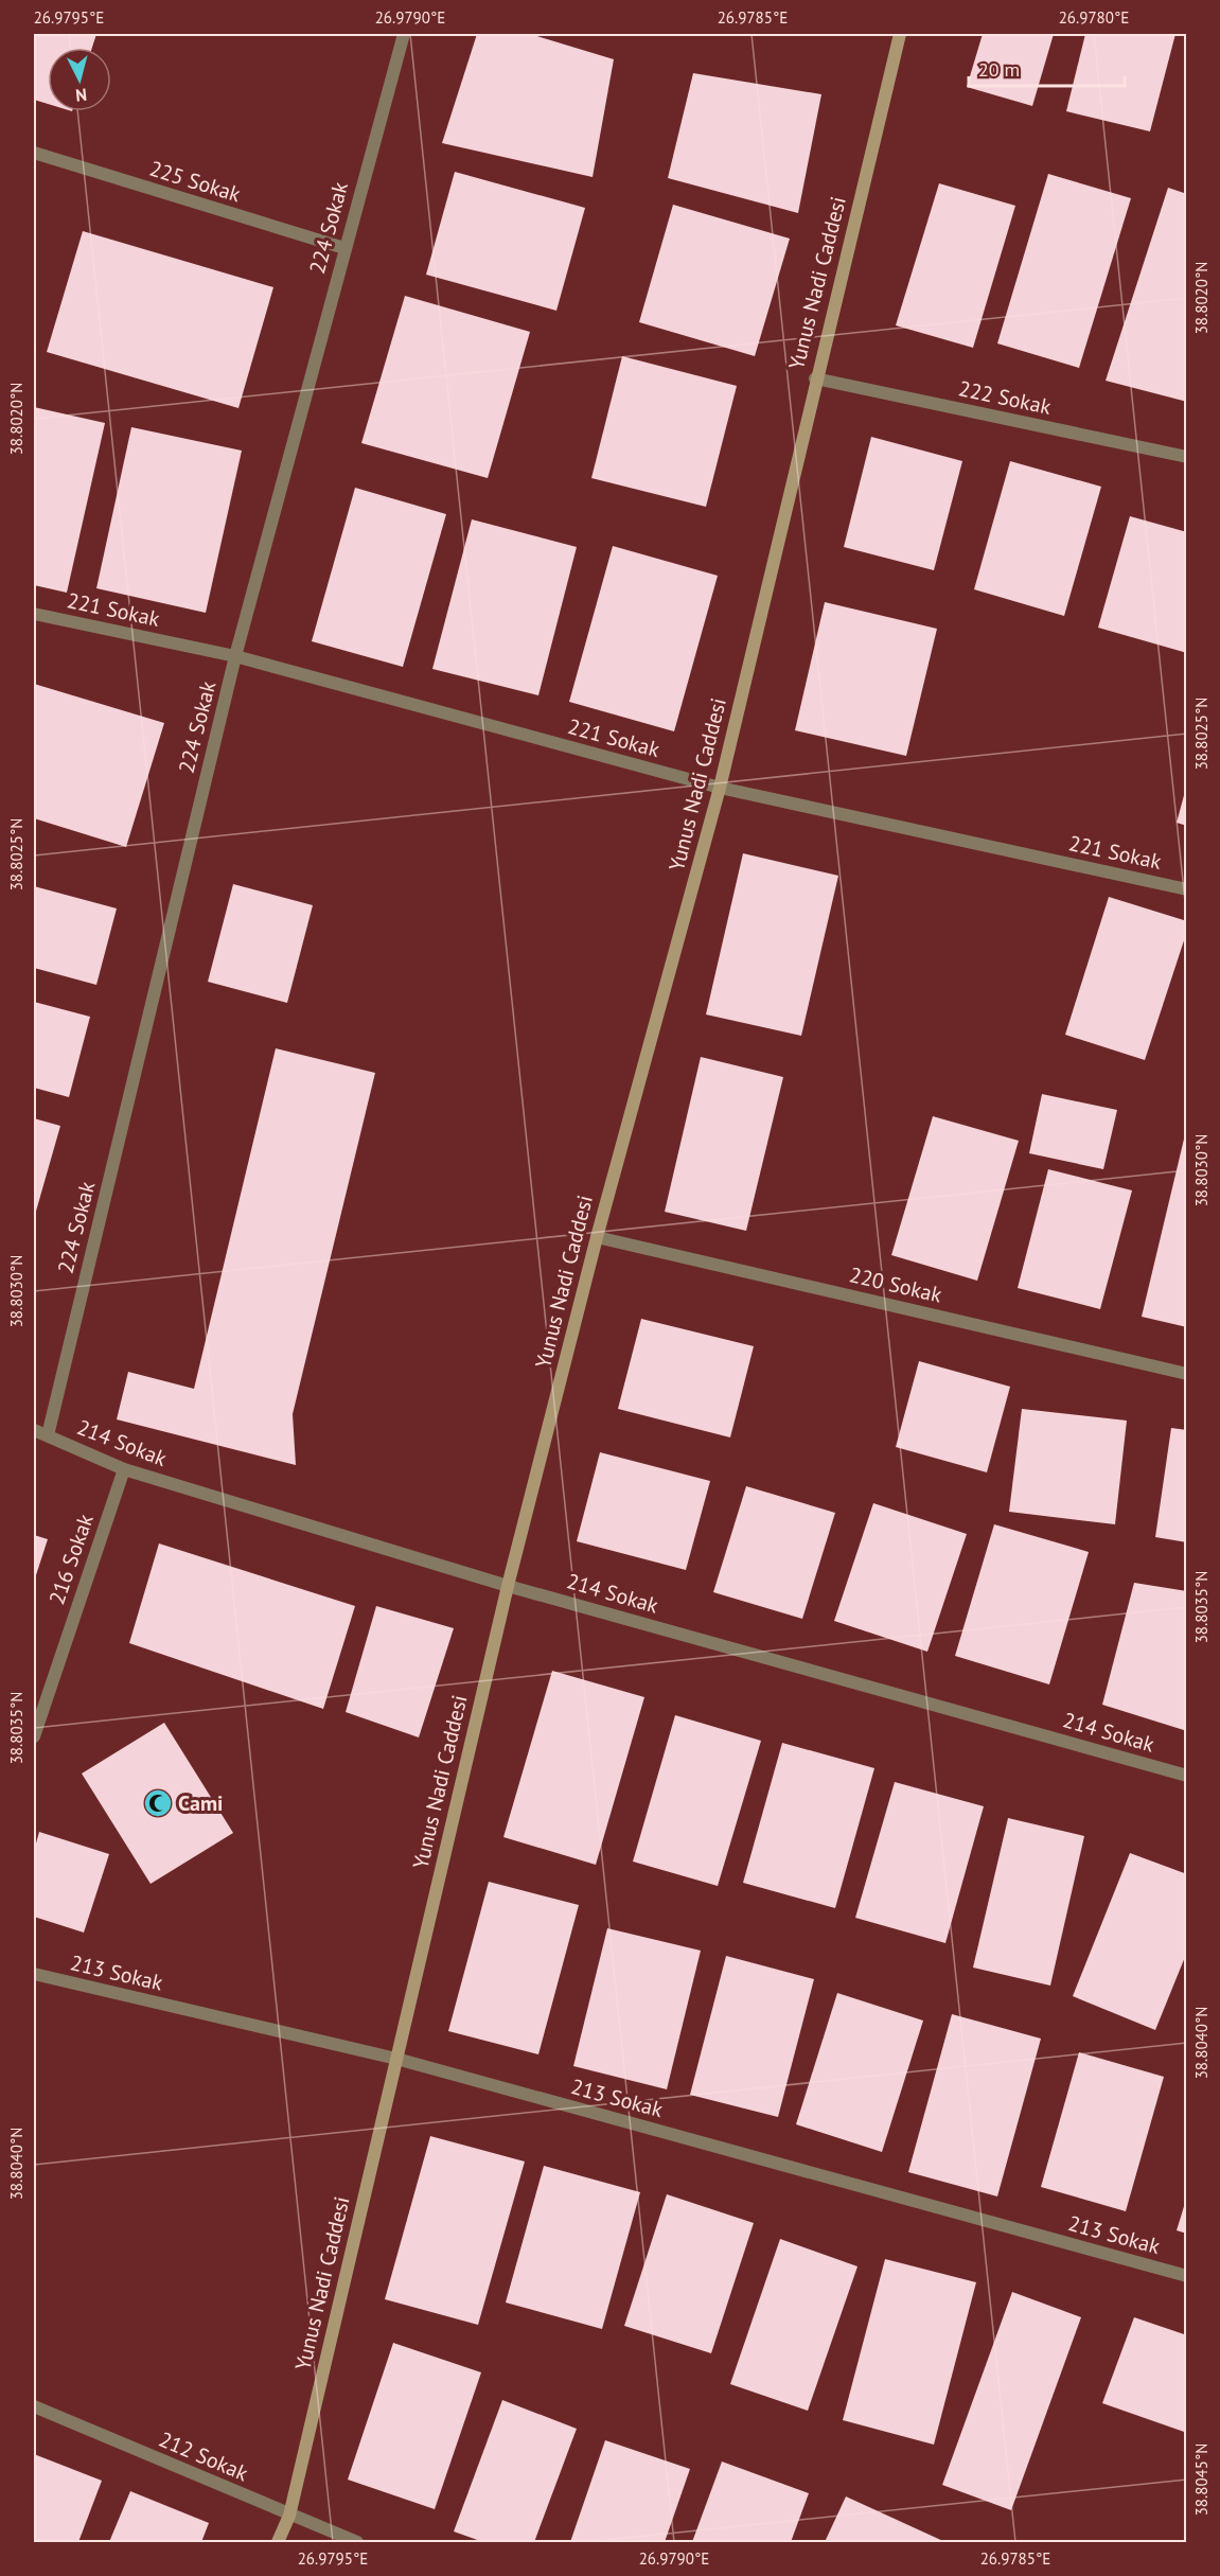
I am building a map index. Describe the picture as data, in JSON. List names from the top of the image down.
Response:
{
  "streets": {
    "street": [
      "225 Sokak",
      "224 Sokak",
      "Yunus Nadi Caddesi",
      "222 Sokak",
      "221 Sokak",
      "220 Sokak",
      "214 Sokak",
      "216 Sokak",
      "213 Sokak",
      "212 Sokak"
    ]
  },
  "crossings": [
    ["225 Sokak", "224 Sokak"],
    ["224 Sokak", "221 Sokak"],
    ["224 Sokak", "214 Sokak"],
    ["Yunus Nadi Caddesi", "222 Sokak"],
    ["Yunus Nadi Caddesi", "221 Sokak"],
    ["Yunus Nadi Caddesi", "220 Sokak"],
    ["Yunus Nadi Caddesi", "214 Sokak"],
    ["Yunus Nadi Caddesi", "213 Sokak"],
    ["Yunus Nadi Caddesi", "212 Sokak"],
    ["214 Sokak", "216 Sokak"]
  ],
  "places": {
    "mosque": ["Cami"]
  },
  "scale_bar": "20 m",
  "north": "bottom",
  "coordinates": [
    "26.9795°E",
    "26.9790°E",
    "26.9785°E",
    "26.9780°E",
    "38.8020°N",
    "38.8025°N",
    "38.8030°N",
    "38.8035°N",
    "38.8040°N",
    "38.8045°N"
  ]
}
